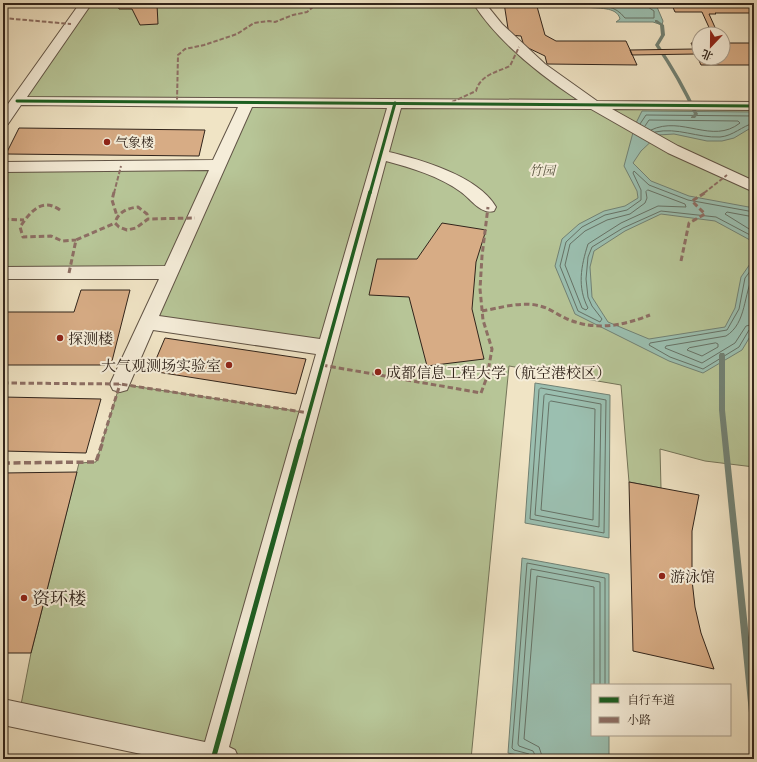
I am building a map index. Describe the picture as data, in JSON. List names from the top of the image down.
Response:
{
  "parks": ["竹园"],
  "places": [
    "气象楼",
    "探测楼",
    "大气观测场实验室",
    "成都信息工程大学（航空港校区）",
    "游泳馆",
    "资环楼"
  ],
  "legend": ["自行车道", "小路"],
  "north": "bottom"
}
